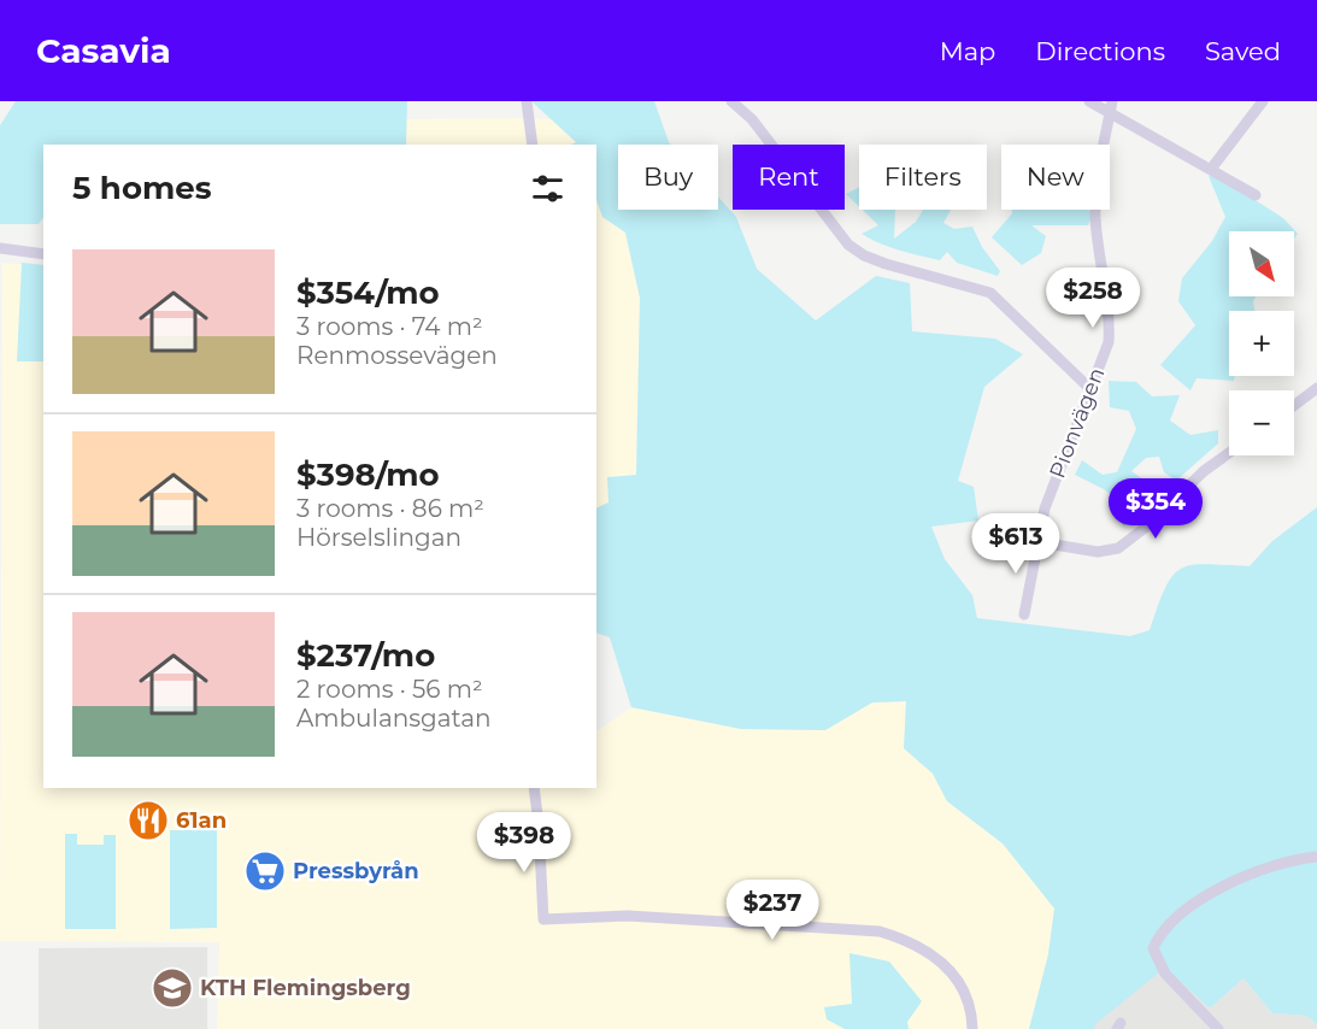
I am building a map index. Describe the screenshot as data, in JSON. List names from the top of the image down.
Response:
{
  "streets": {
    "street": ["Pionvägen"]
  },
  "places": {
    "restaurant": ["61an"],
    "supermarket": ["Pressbyrån"],
    "school or university": ["KTH Flemingsberg"]
  },
  "north": "bottom right",
  "page": {
    "header": "Casavia",
    "nav": ["Map", "Directions", "Saved"],
    "chip": [
      "Buy",
      "Rent",
      "Filters",
      "New"
    ],
    "heading": "5 homes",
    "map_buttons": ["+", "−"],
    "list": [
      {
        "name": "$354/mo",
        "note": "3 rooms · 74 m² · Renmossevägen"
      },
      {
        "name": "$398/mo",
        "note": "3 rooms · 86 m² · Hörselslingan"
      },
      {
        "name": "$237/mo",
        "note": "2 rooms · 56 m² · Ambulansgatan"
      }
    ],
    "price": [
      "$258",
      "$354",
      "$613",
      "$398",
      "$237"
    ]
  }
}
